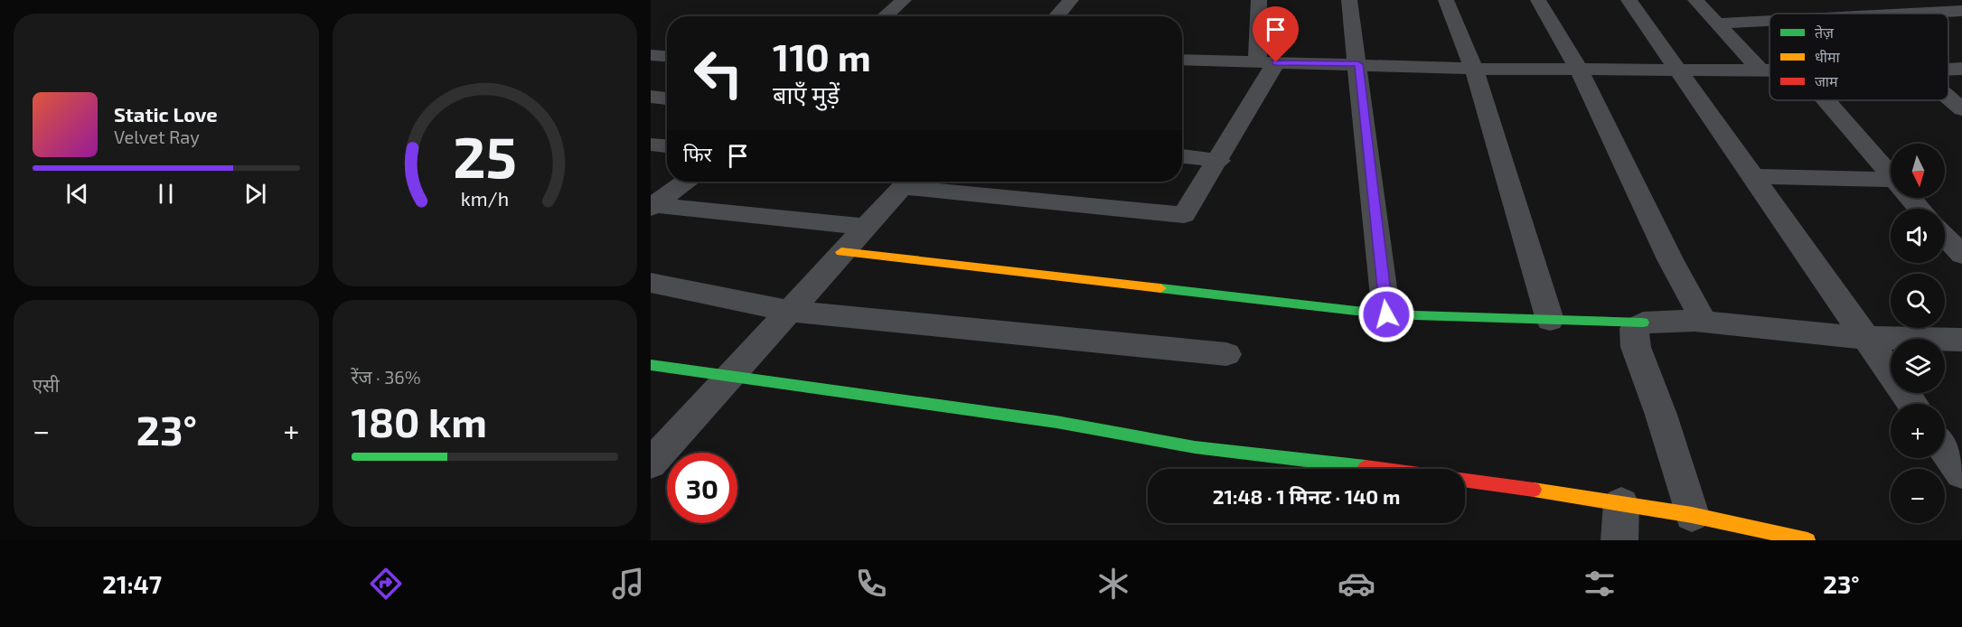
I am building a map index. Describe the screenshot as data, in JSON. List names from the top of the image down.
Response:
{
  "legend": ["तेज़", "धीमा", "जाम"],
  "north": "bottom",
  "page": {
    "turn": ["110 m", "बाएँ मुड़ें"],
    "song": ["Static Love", "Velvet Ray"],
    "then": "फिर",
    "map_buttons": ["+", "−"],
    "tile": [
      "एसी",
      ["रेंज · 36%", "180 km"]
    ],
    "heat": ["−", "23°", "+"],
    "limit": "30",
    "trip": "21:48 · 1 मिनट · 140 m",
    "tabs": ["21:47", "23°"],
    "gauge": ["25", "km/h"]
  }
}
